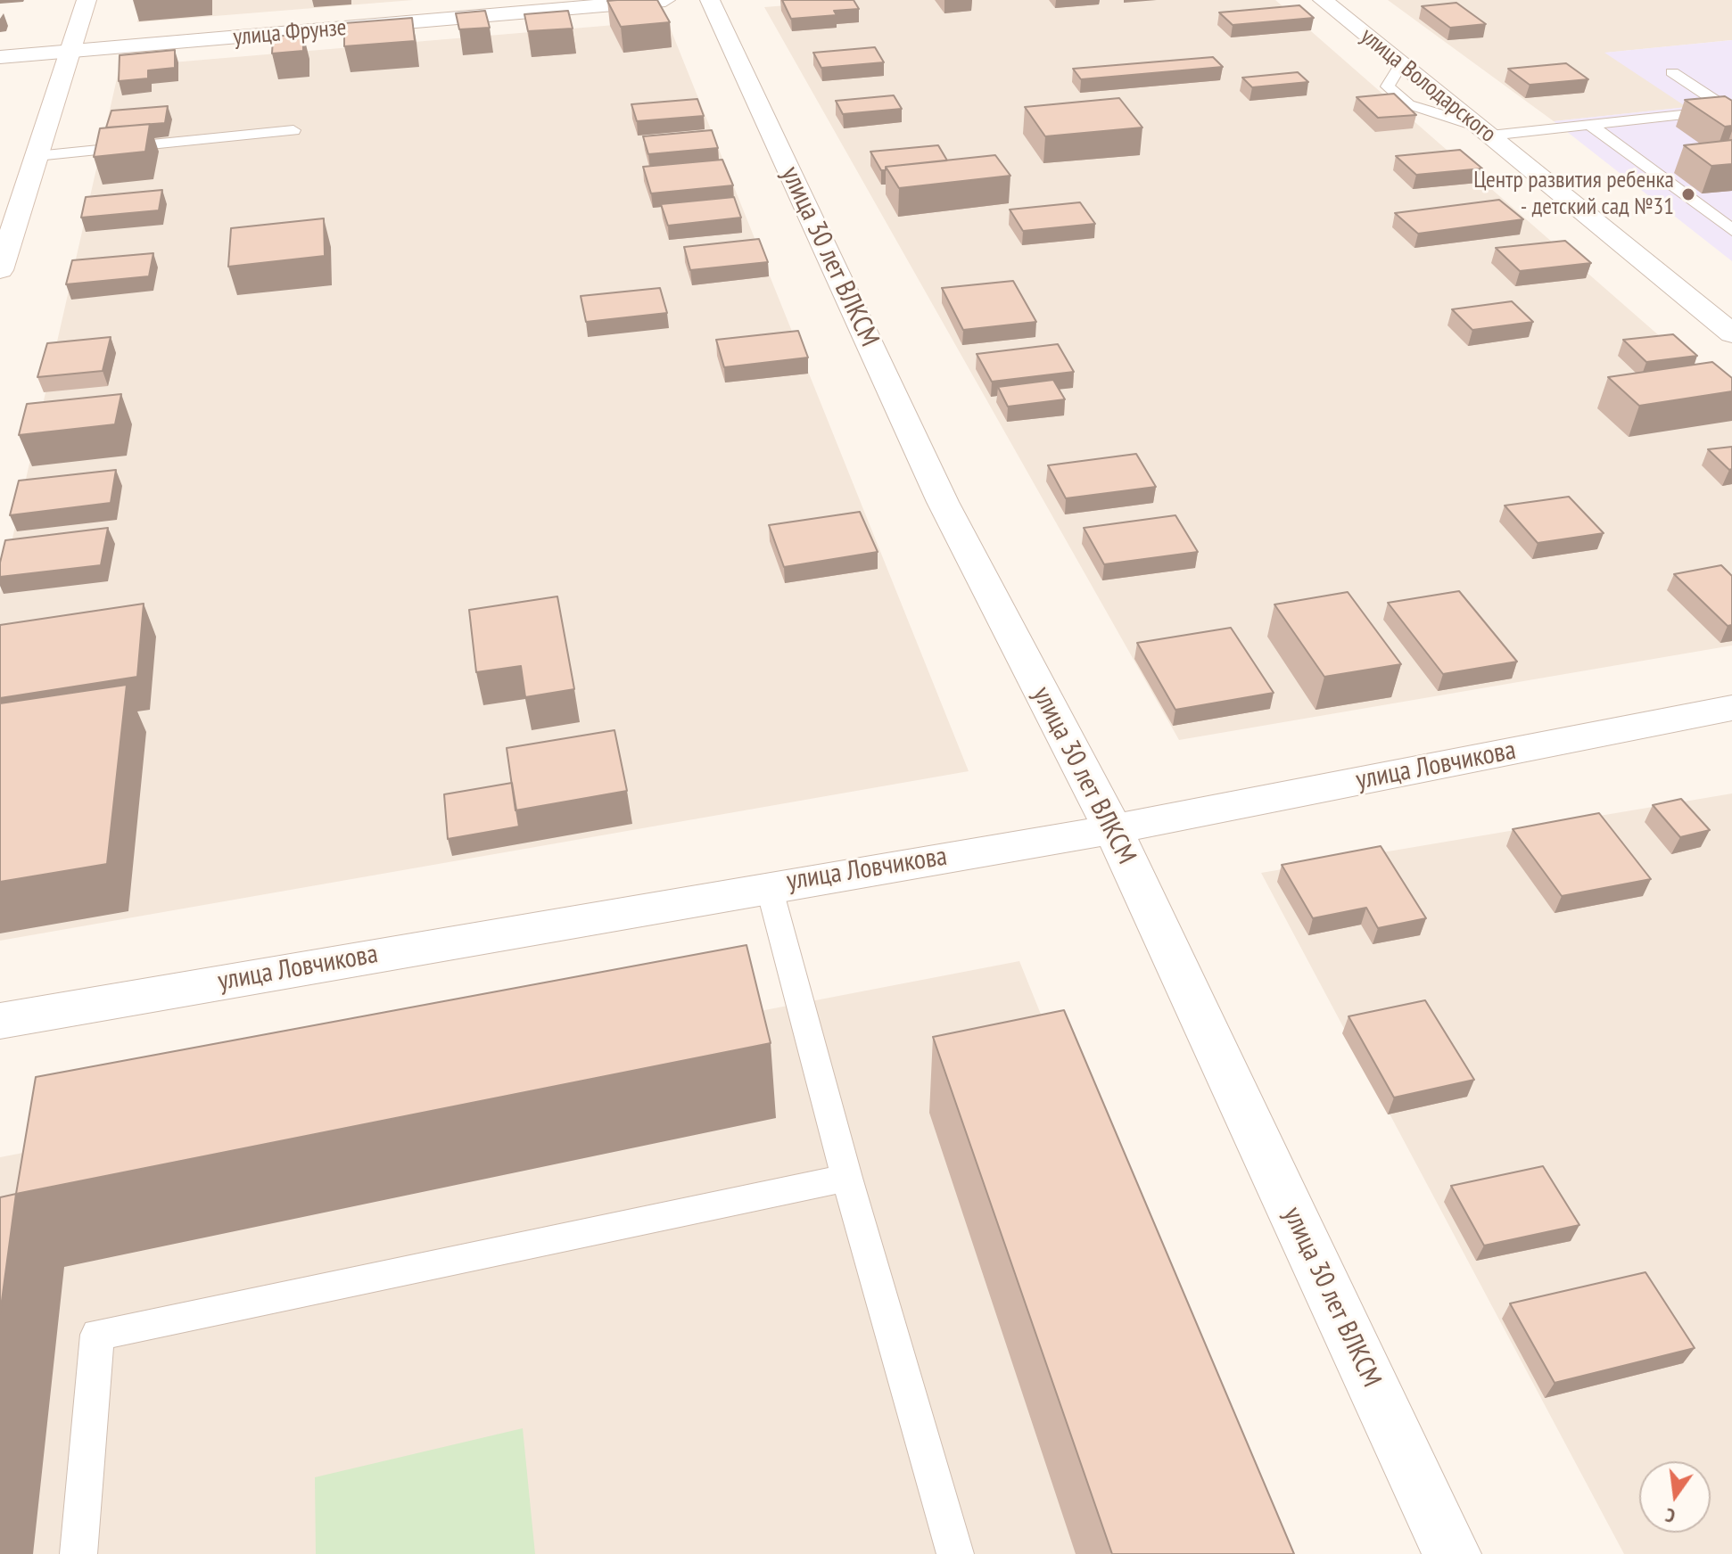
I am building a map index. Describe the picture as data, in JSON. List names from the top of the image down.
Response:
{
  "streets": {
    "street": [
      "улица Фрунзе",
      "улица Володарского",
      "улица 30 лет ВЛКСМ",
      "улица Ловчикова"
    ]
  },
  "crossings": [
    ["улица 30 лет ВЛКСМ", "улица Ловчикова"]
  ],
  "places": ["Центр развития ребенка - детский сад №31"],
  "north": "bottom"
}
